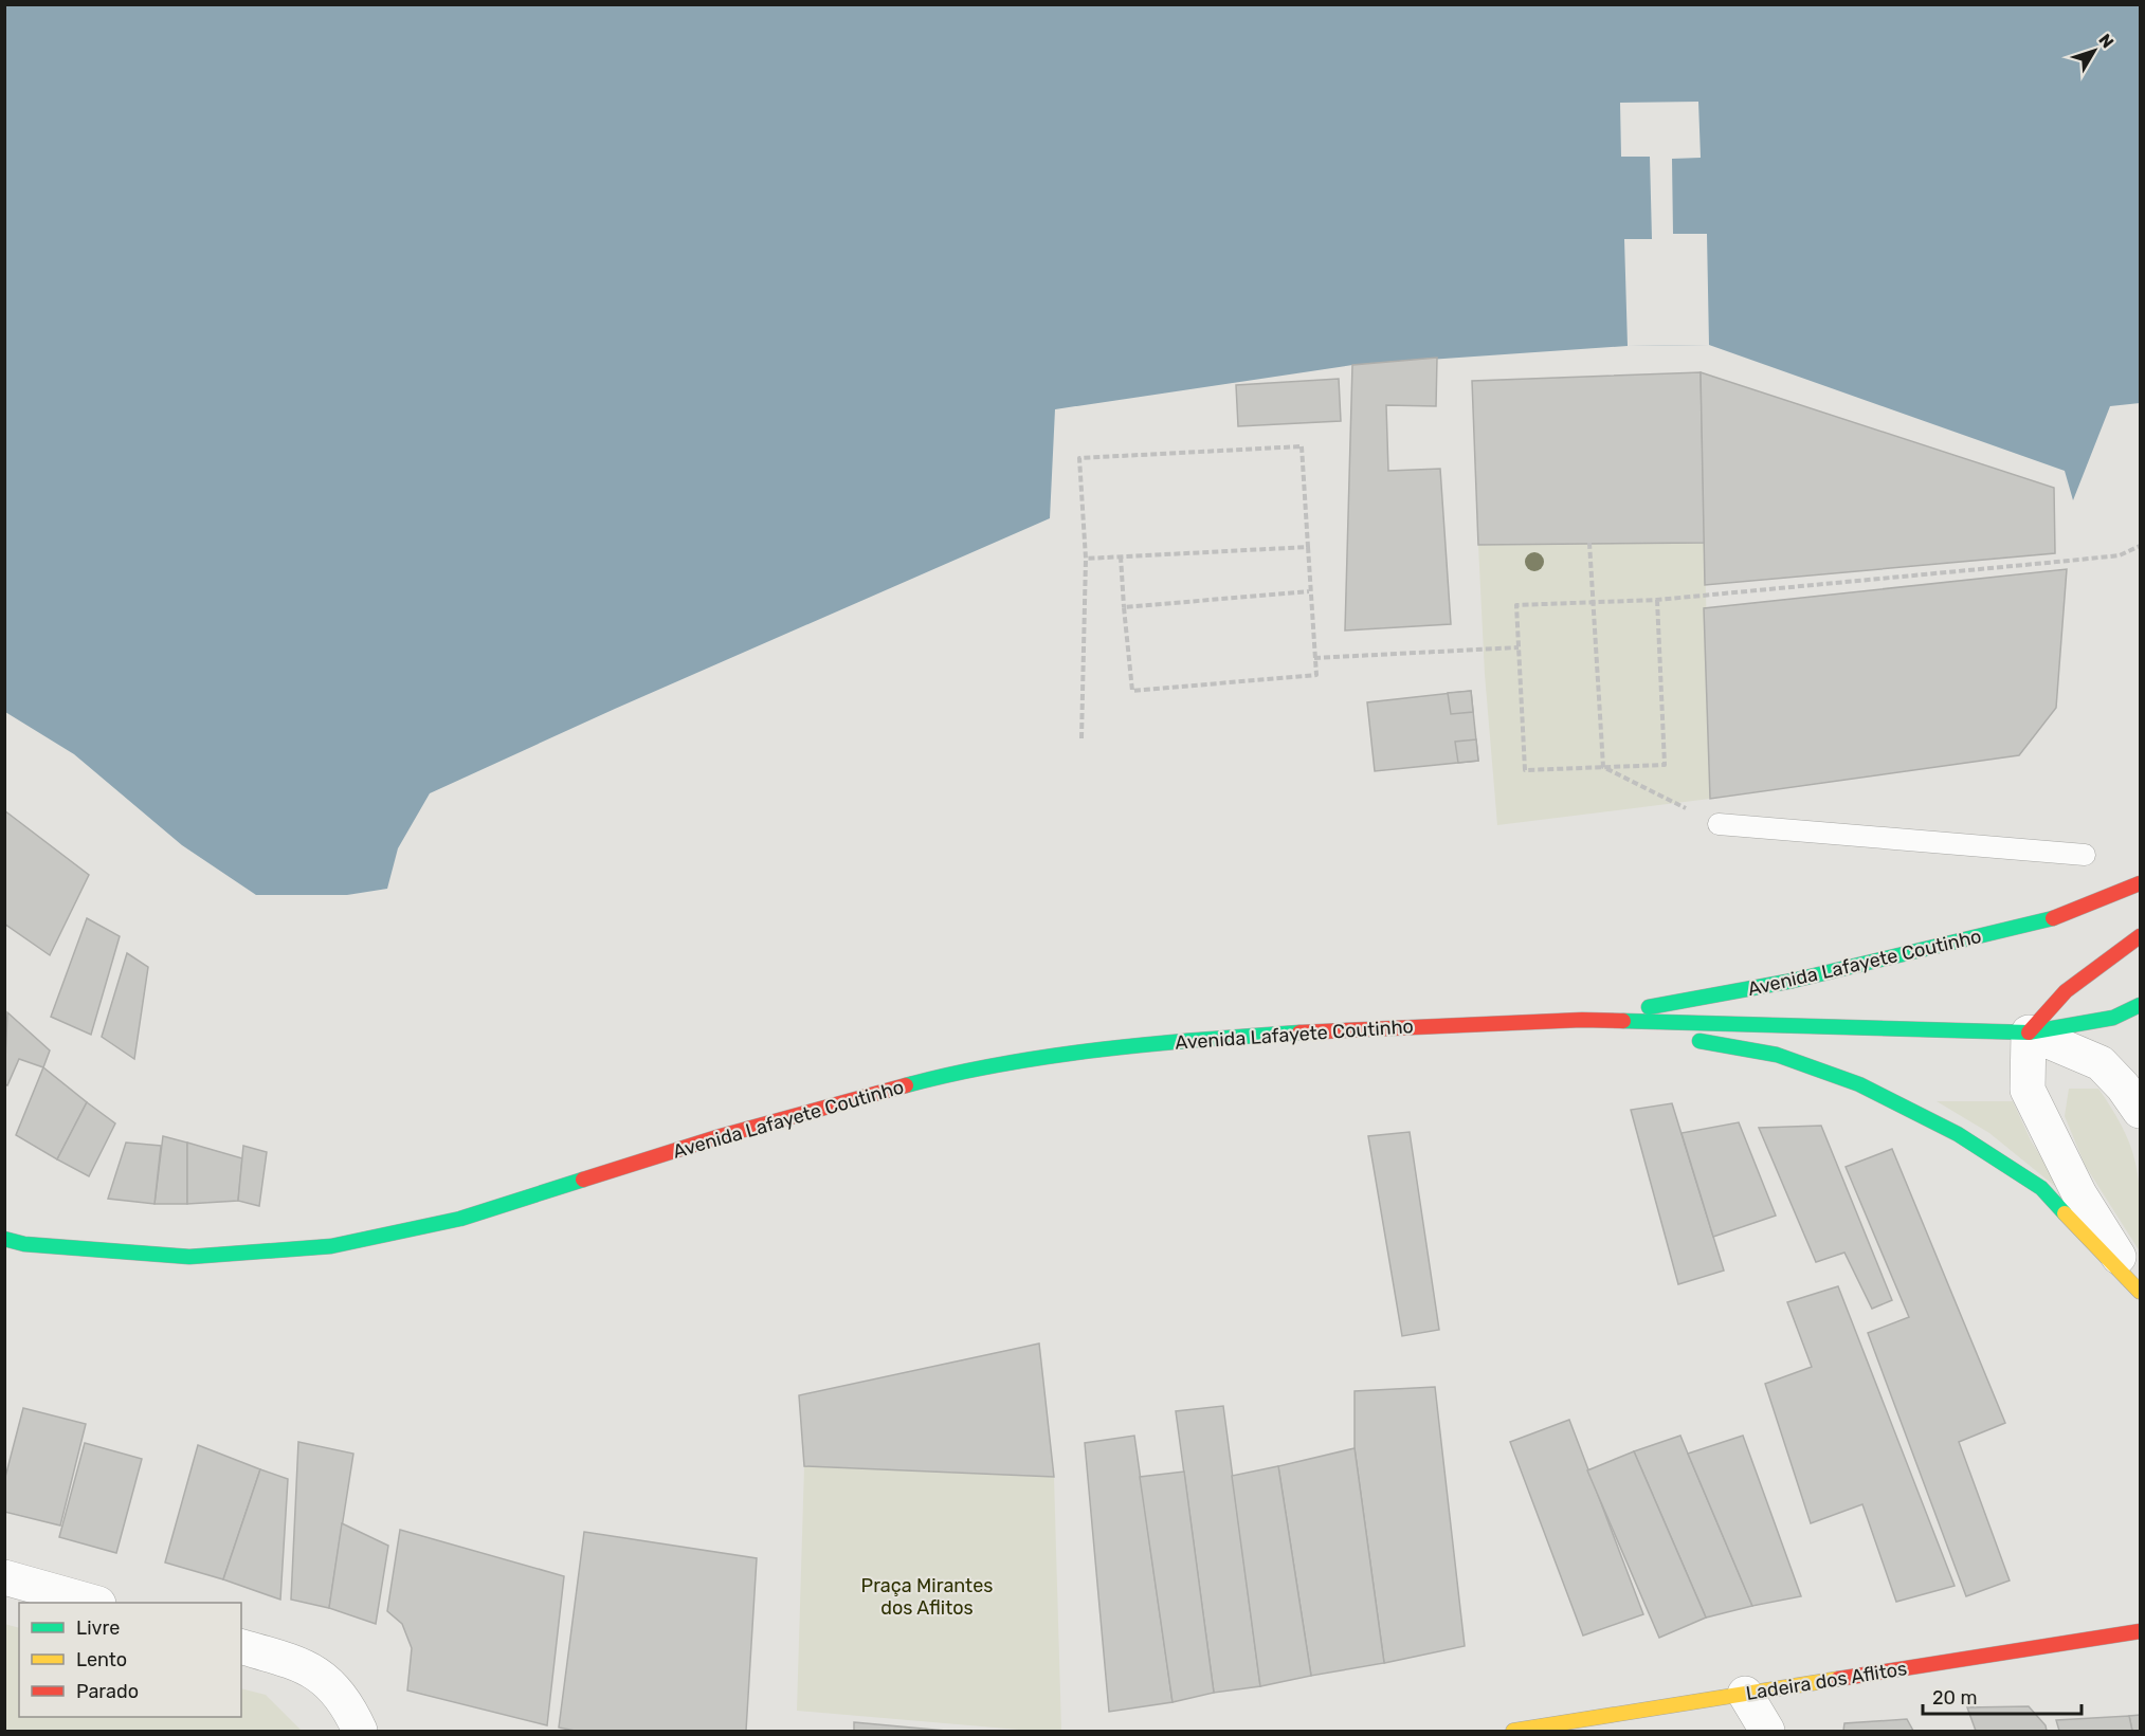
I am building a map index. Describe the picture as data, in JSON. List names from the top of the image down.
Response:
{
  "streets": {
    "main road": ["Avenida Lafayete Coutinho", "Ladeira dos Aflitos"]
  },
  "parks": ["Praça Mirantes dos Aflitos"],
  "legend": ["Livre", "Lento", "Parado"],
  "scale_bar": "20 m",
  "north": "top right"
}
